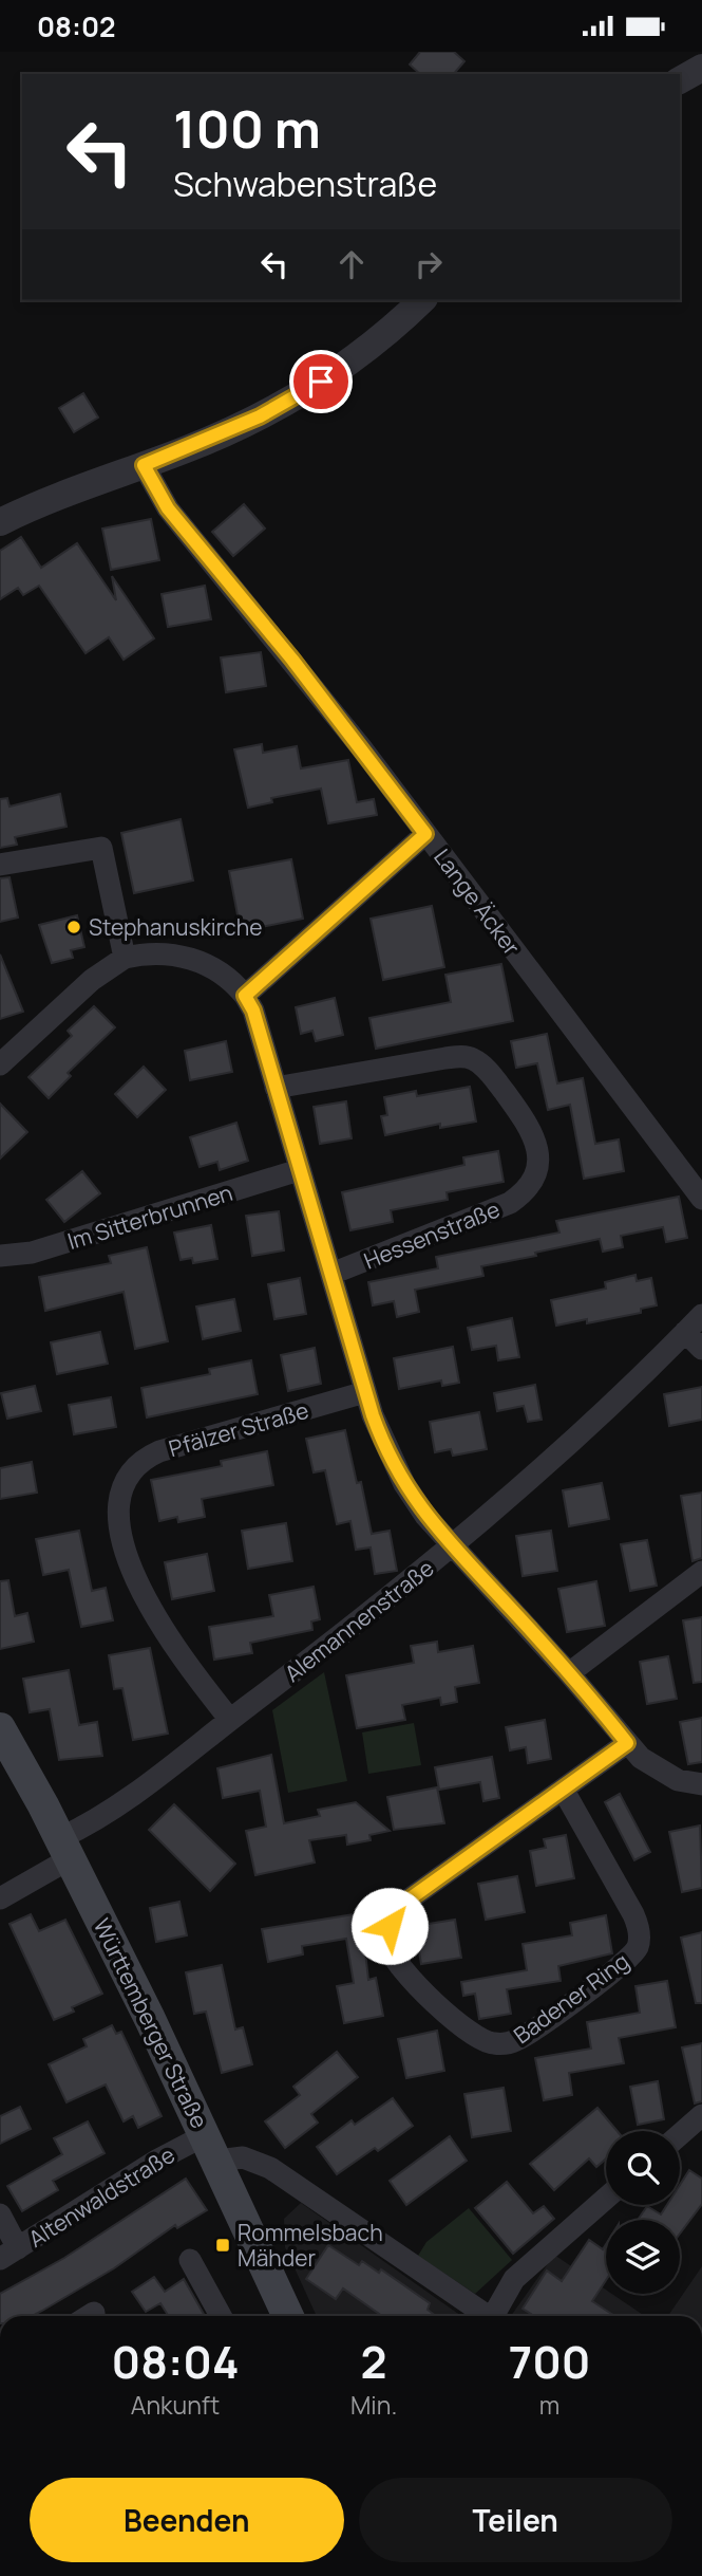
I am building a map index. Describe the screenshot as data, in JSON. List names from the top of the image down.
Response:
{
  "streets": {
    "main road": ["Württemberger Straße"],
    "street": [
      "Lange Äcker",
      "Im Sitterbrunnen",
      "Hessenstraße",
      "Pfälzer Straße",
      "Alemannenstraße",
      "Badener Ring",
      "Altenwaldstraße"
    ]
  },
  "crossings": [
    ["Pfälzer Straße", "Alemannenstraße"],
    ["Alemannenstraße", "Württemberger Straße"],
    ["Württemberger Straße", "Altenwaldstraße"]
  ],
  "places": {
    "other": ["Stephanuskirche"],
    "transit": ["Rommelsbach Mähder"]
  },
  "page": {
    "status": "08:02",
    "turn": ["100 m", "Schwabenstraße"],
    "eta": [
      "08:04",
      "Ankunft",
      "2",
      "Min.",
      "700",
      "m"
    ],
    "buttons": ["Beenden", "Teilen"]
  }
}
